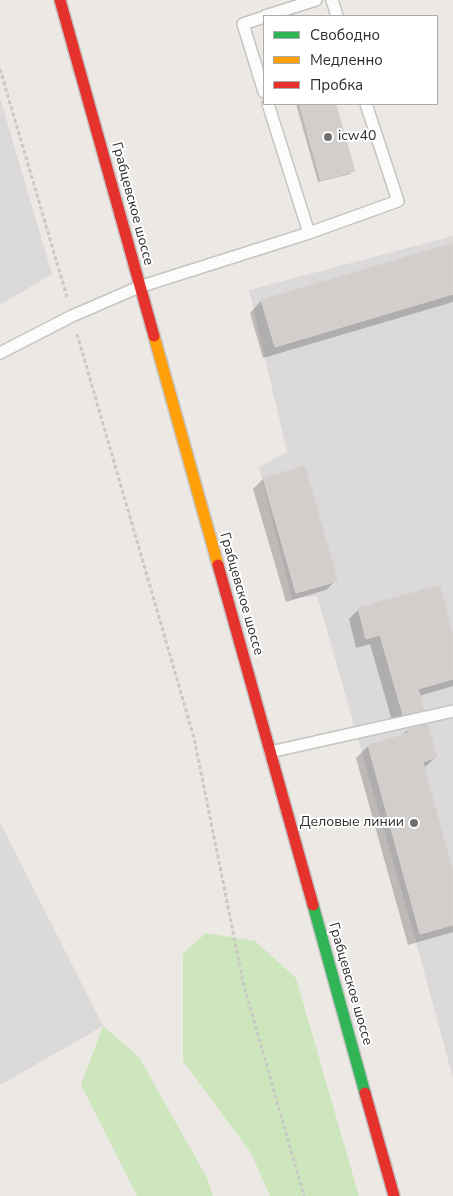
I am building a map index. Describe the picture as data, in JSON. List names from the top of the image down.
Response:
{
  "streets": {
    "main road": ["Грабцевское шоссе"]
  },
  "places": ["icw40", "Деловые линии"],
  "legend": ["Свободно", "Медленно", "Пробка"]
}
